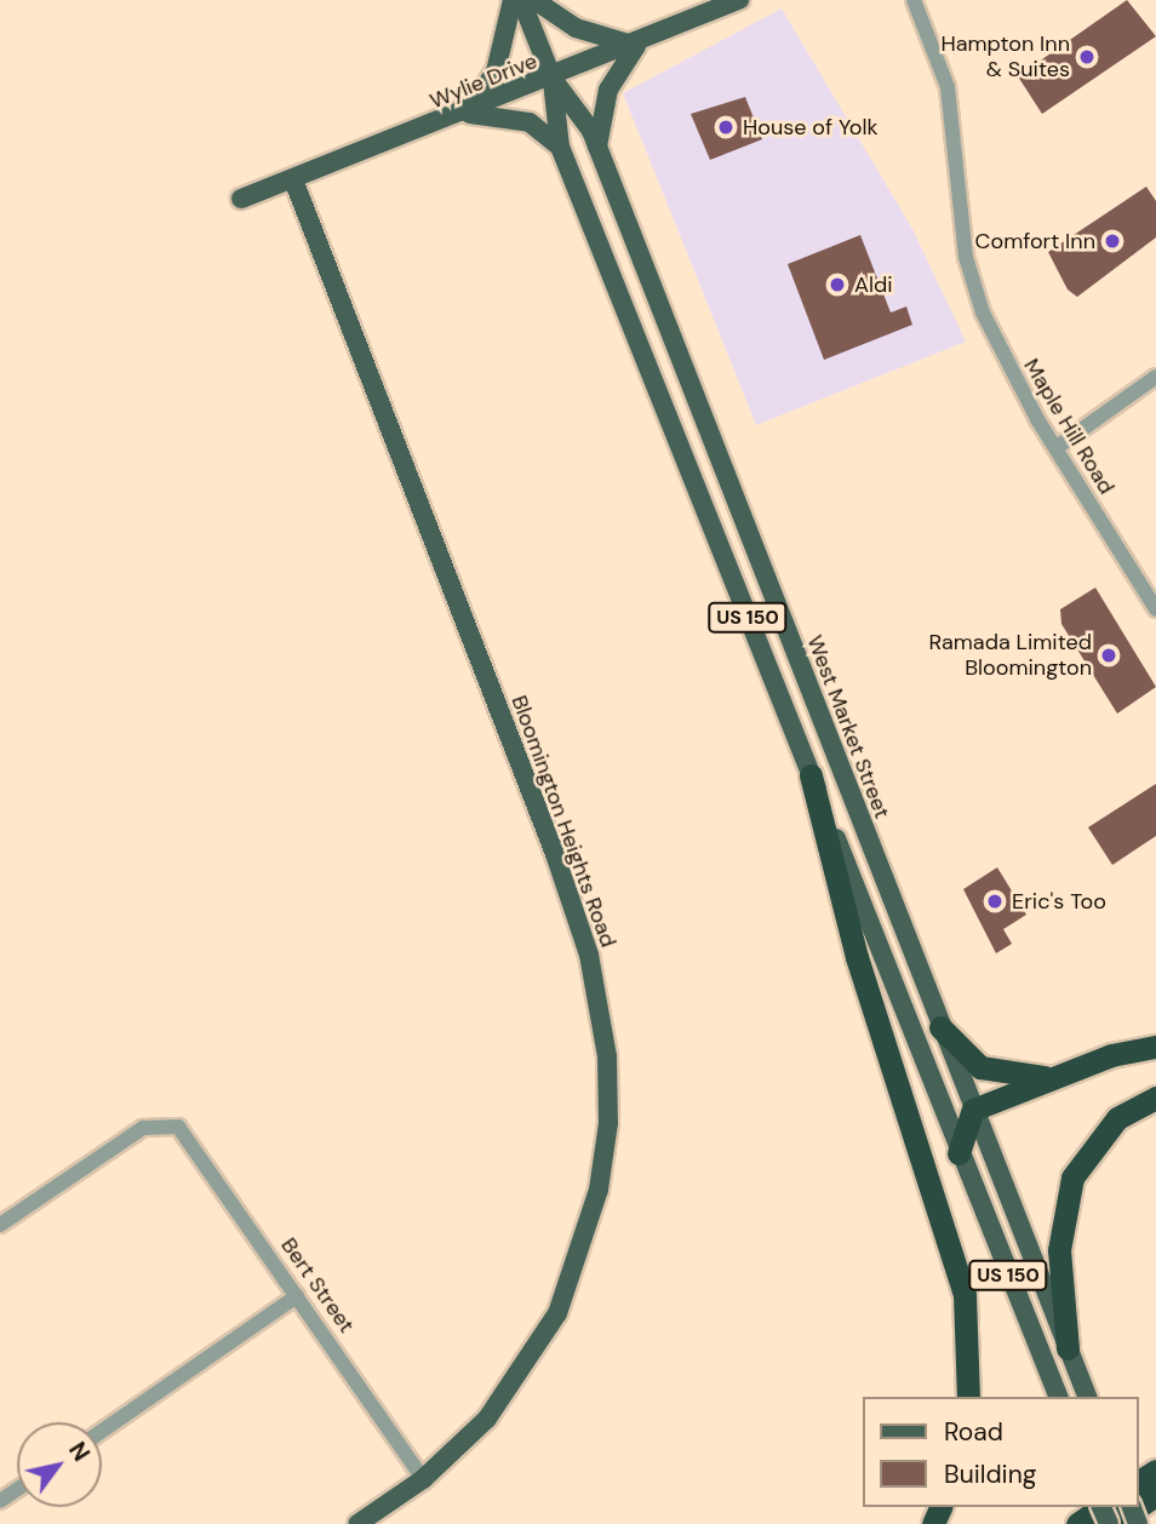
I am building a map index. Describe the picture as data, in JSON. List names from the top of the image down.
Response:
{
  "streets": {
    "main road": [
      "Wylie Drive",
      "US 150",
      "West Market Street",
      "Bloomington Heights Road"
    ],
    "street": ["Maple Hill Road", "Bert Street"]
  },
  "crossings": [
    ["Wylie Drive", "West Market Street"],
    ["Wylie Drive", "Bloomington Heights Road"],
    ["Bloomington Heights Road", "Bert Street"]
  ],
  "places": [
    "Hampton Inn & Suites",
    "House of Yolk",
    "Comfort Inn",
    "Aldi",
    "Ramada Limited Bloomington",
    "Eric's Too"
  ],
  "legend": ["Road", "Building"],
  "north": "top right"
}
